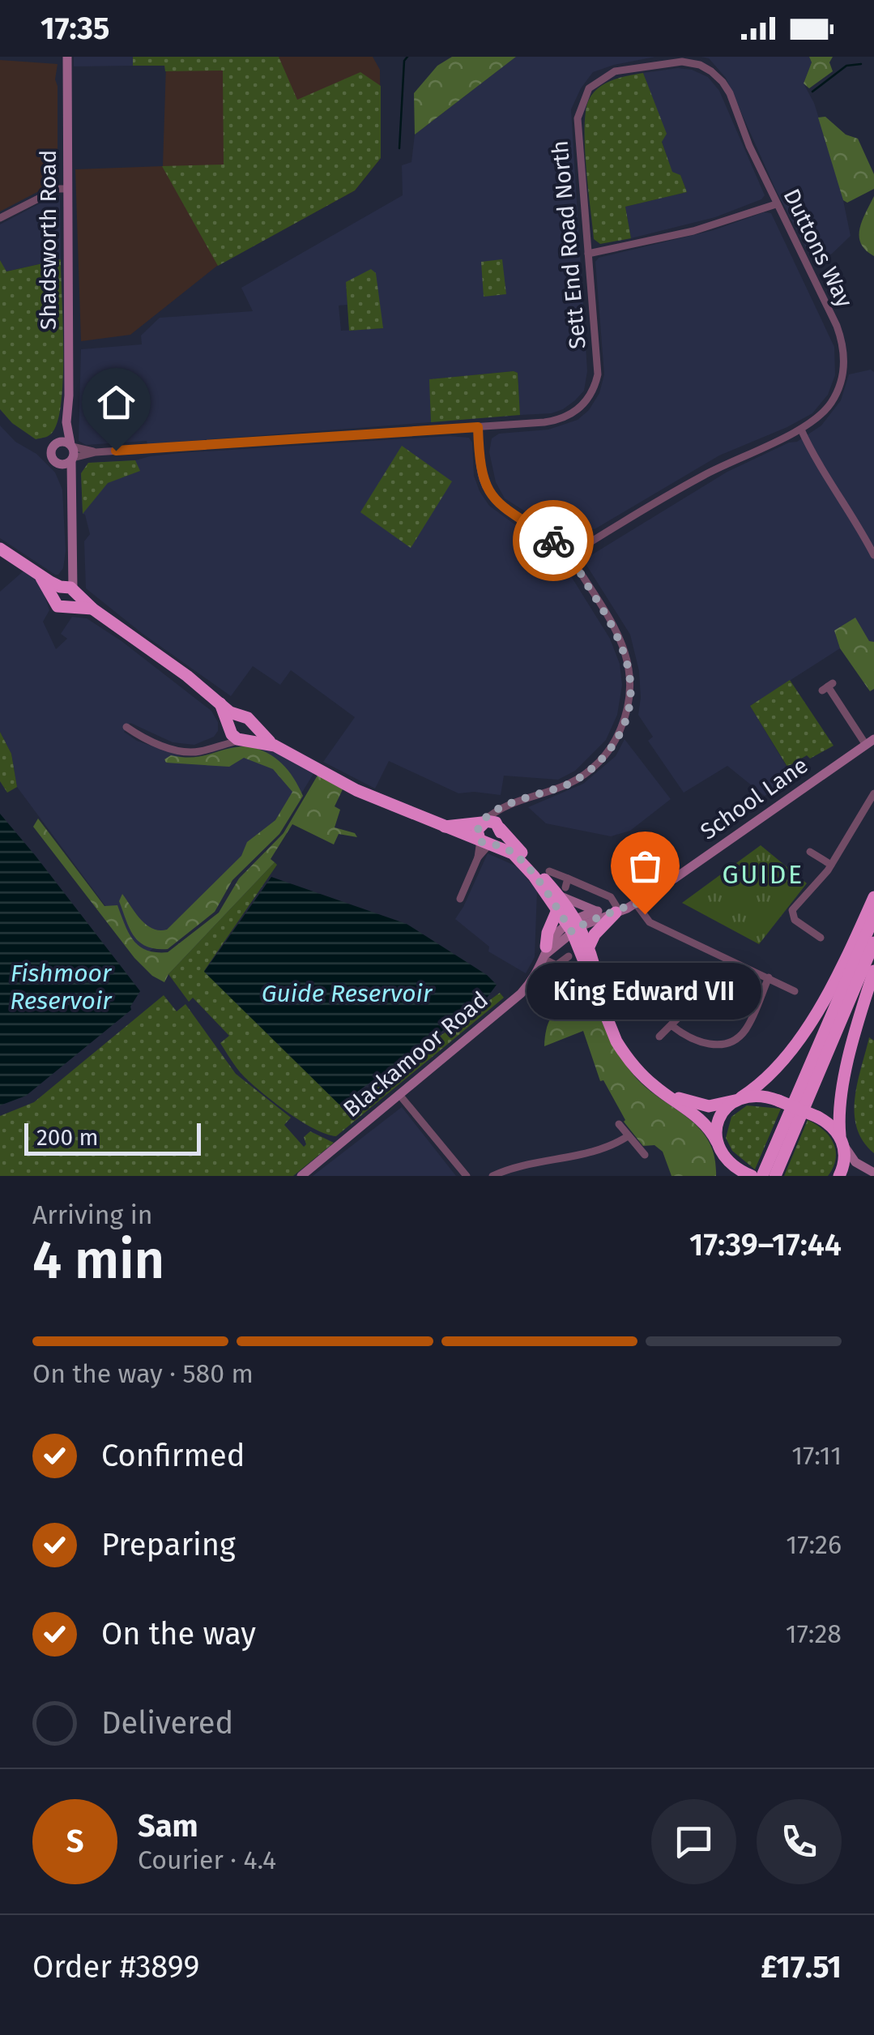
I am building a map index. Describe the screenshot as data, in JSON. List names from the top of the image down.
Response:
{
  "streets": {
    "main road": ["Shadsworth Road", "School Lane", "Blackamoor Road"],
    "street": ["Sett End Road North", "Duttons Way"]
  },
  "crossings": [
    ["Sett End Road North", "Duttons Way"],
    ["School Lane", "Blackamoor Road"]
  ],
  "districts": ["GUIDE"],
  "water": ["Fishmoor Reservoir", "Guide Reservoir"],
  "places": ["King Edward VII"],
  "scale_bar": "200 m",
  "page": {
    "status": "17:35",
    "bubble": "King Edward VII",
    "scale": "200 m",
    "heading": ["4 min", "Arriving in", "17:39–17:44"],
    "panel": [
      "Sam",
      "Courier · 4.4",
      "Order #3899",
      "£17.51"
    ],
    "bar": "On the way · 580 m",
    "list": [
      ["Confirmed", "17:11"],
      ["Preparing", "17:26"],
      ["On the way", "17:28"],
      "Delivered"
    ],
    "round": "S"
  }
}
